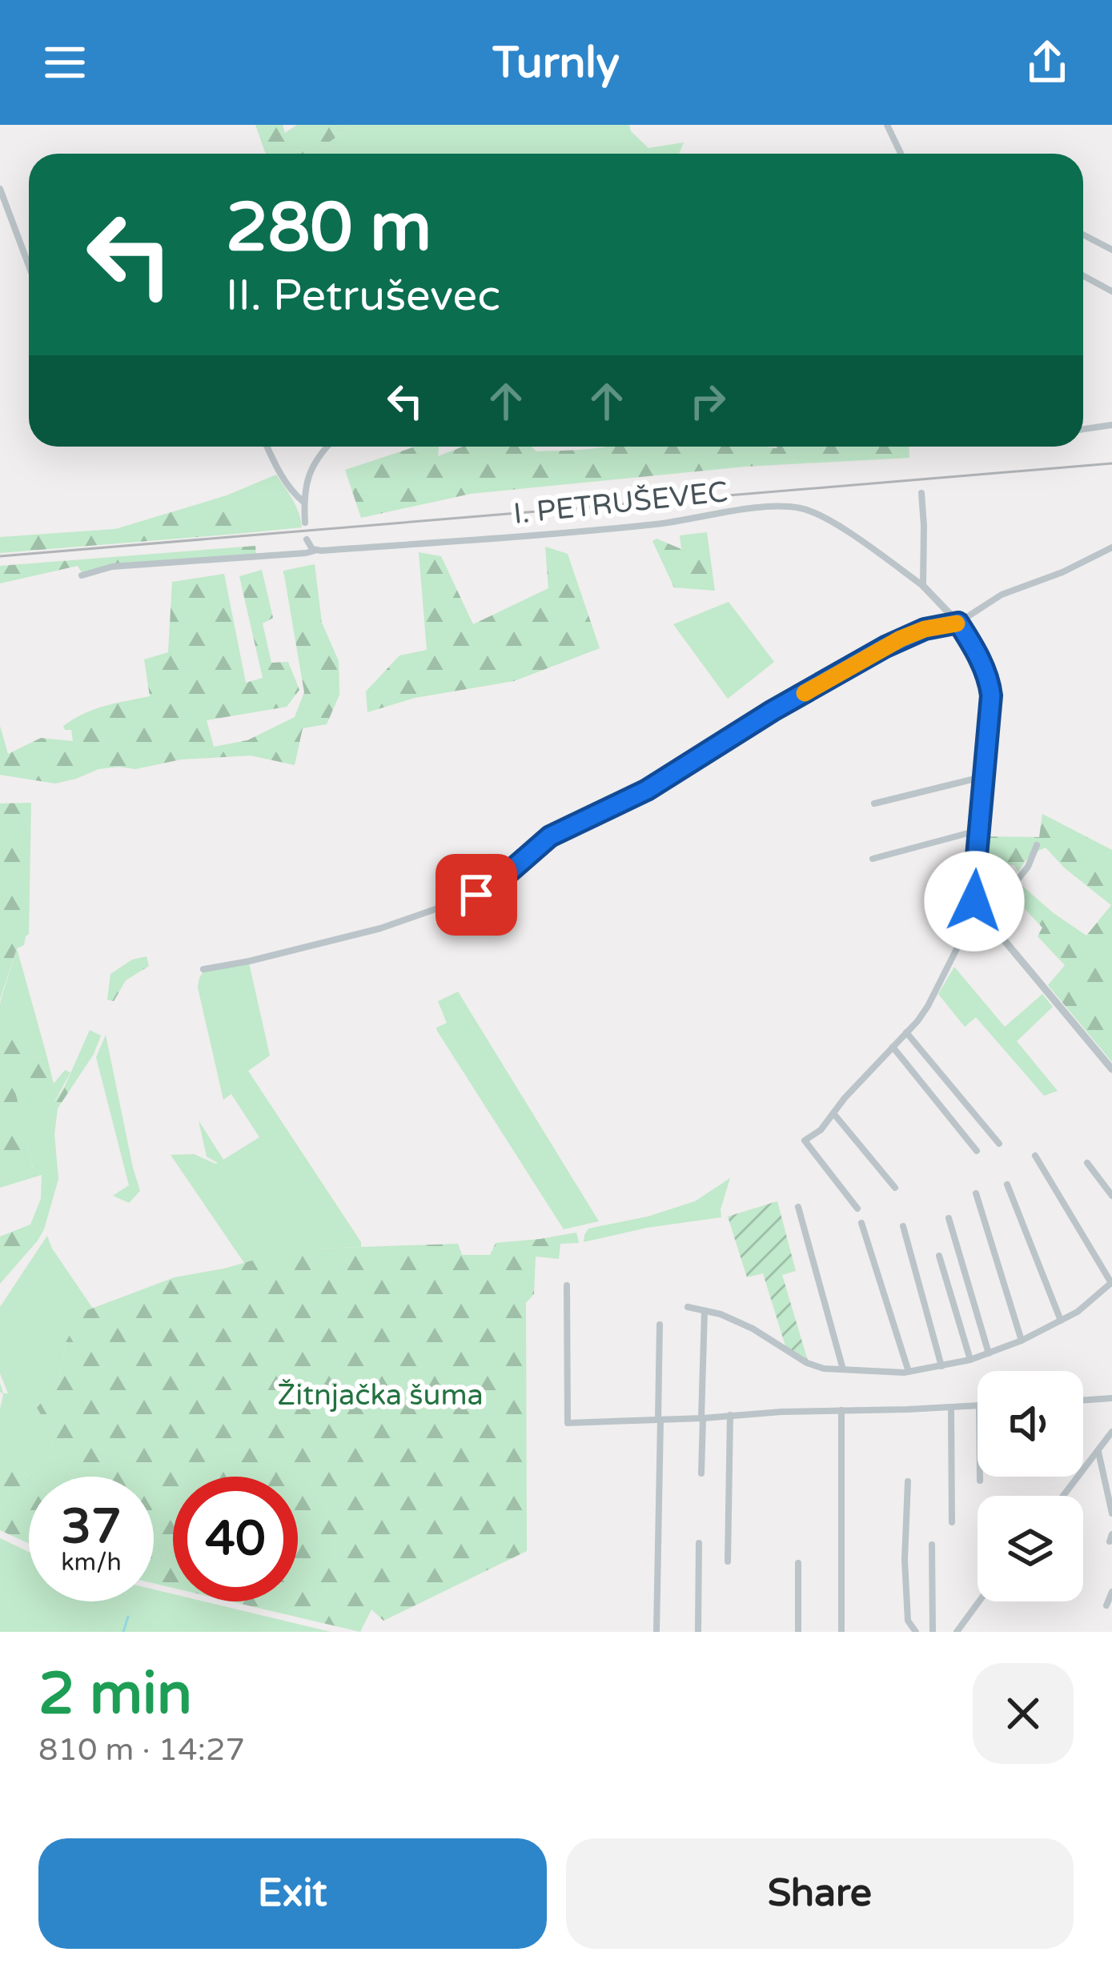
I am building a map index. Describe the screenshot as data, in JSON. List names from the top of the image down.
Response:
{
  "streets": {
    "street": ["I. PETRUŠEVEC"]
  },
  "parks": ["Žitnjačka šuma"],
  "page": {
    "header": "Turnly",
    "turn": ["280 m", "II. Petruševec"],
    "speed": "37 km/h",
    "limit": "40",
    "heading": ["2 min", "810 m · 14:27"],
    "buttons": ["Exit", "Share"]
  }
}
